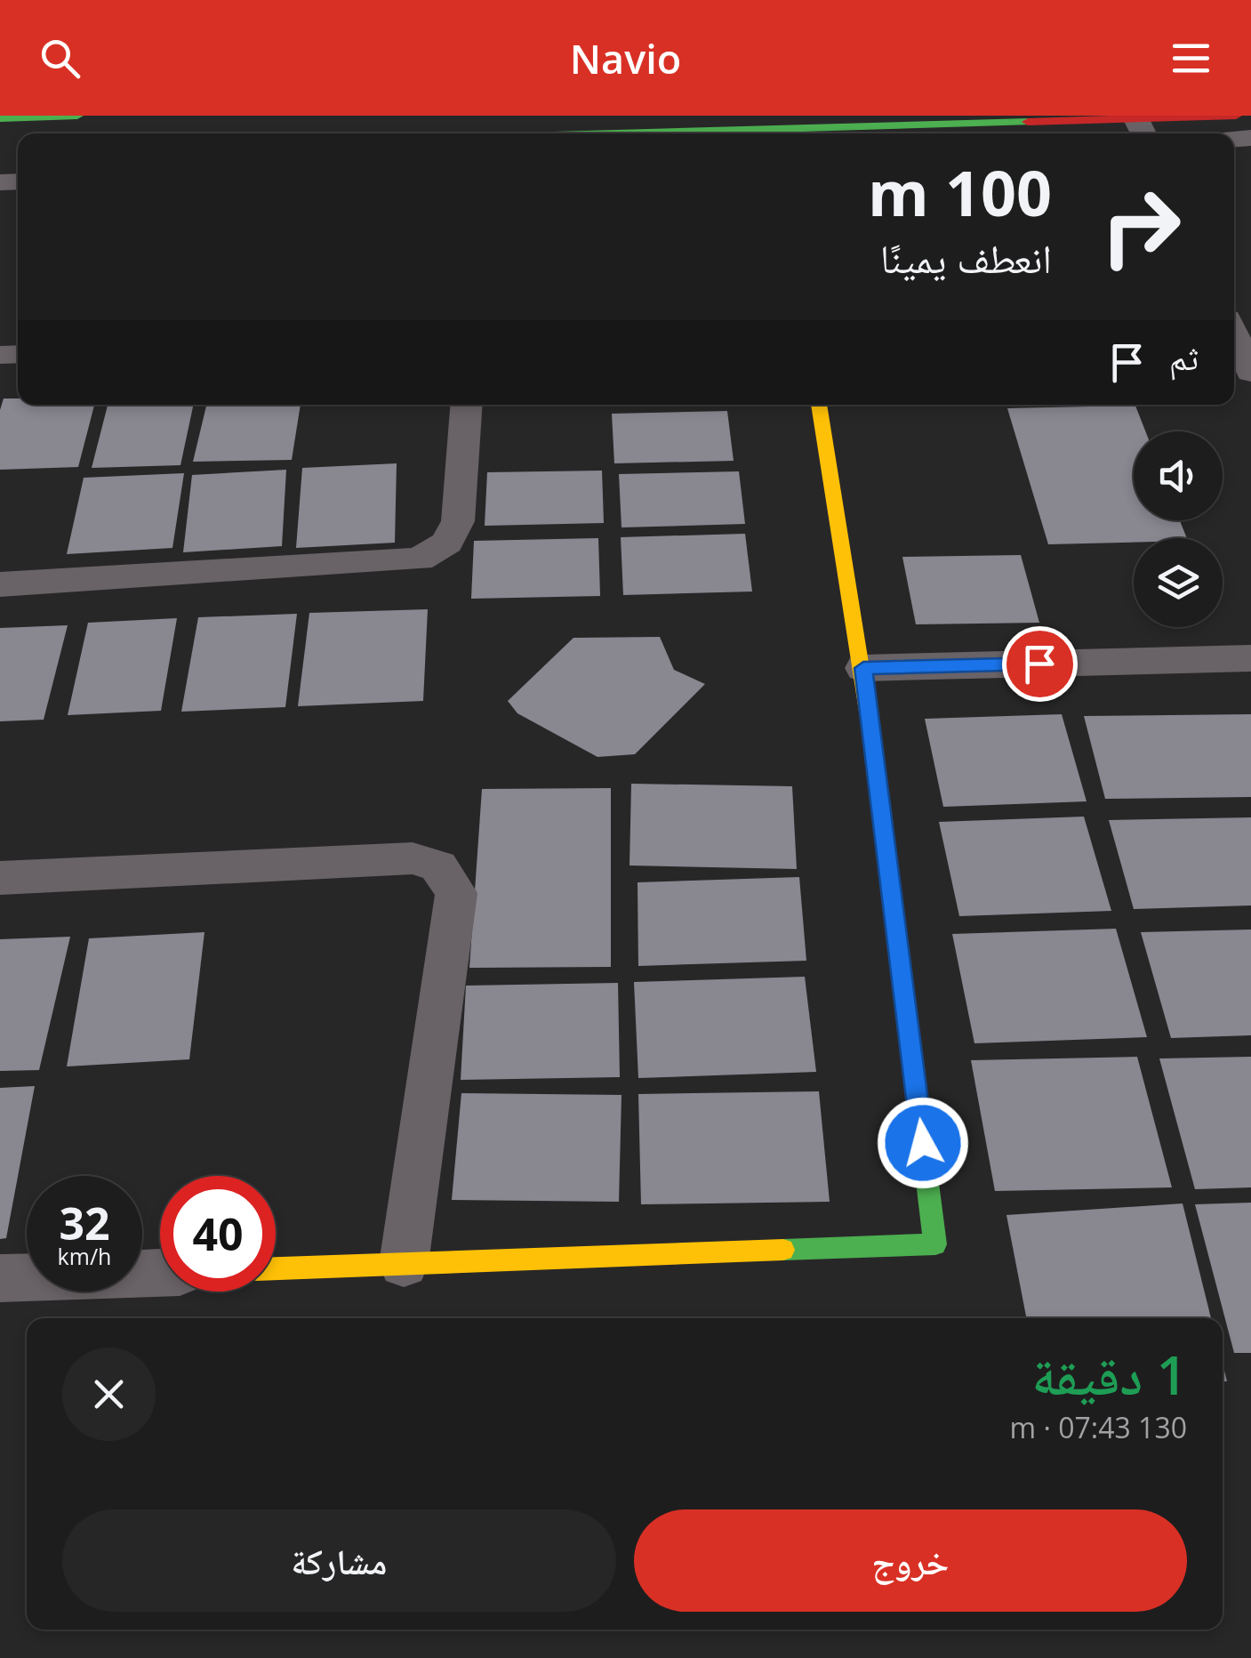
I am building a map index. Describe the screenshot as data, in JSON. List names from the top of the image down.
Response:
{
  "page": {
    "header": "Navio",
    "turn": ["100 m", "انعطف يمينًا"],
    "then": "ثم",
    "speed": "32 km/h",
    "limit": "40",
    "heading": ["1 دقيقة", "130 m · 07:43"],
    "buttons": ["خروج", "مشاركة"]
  }
}
